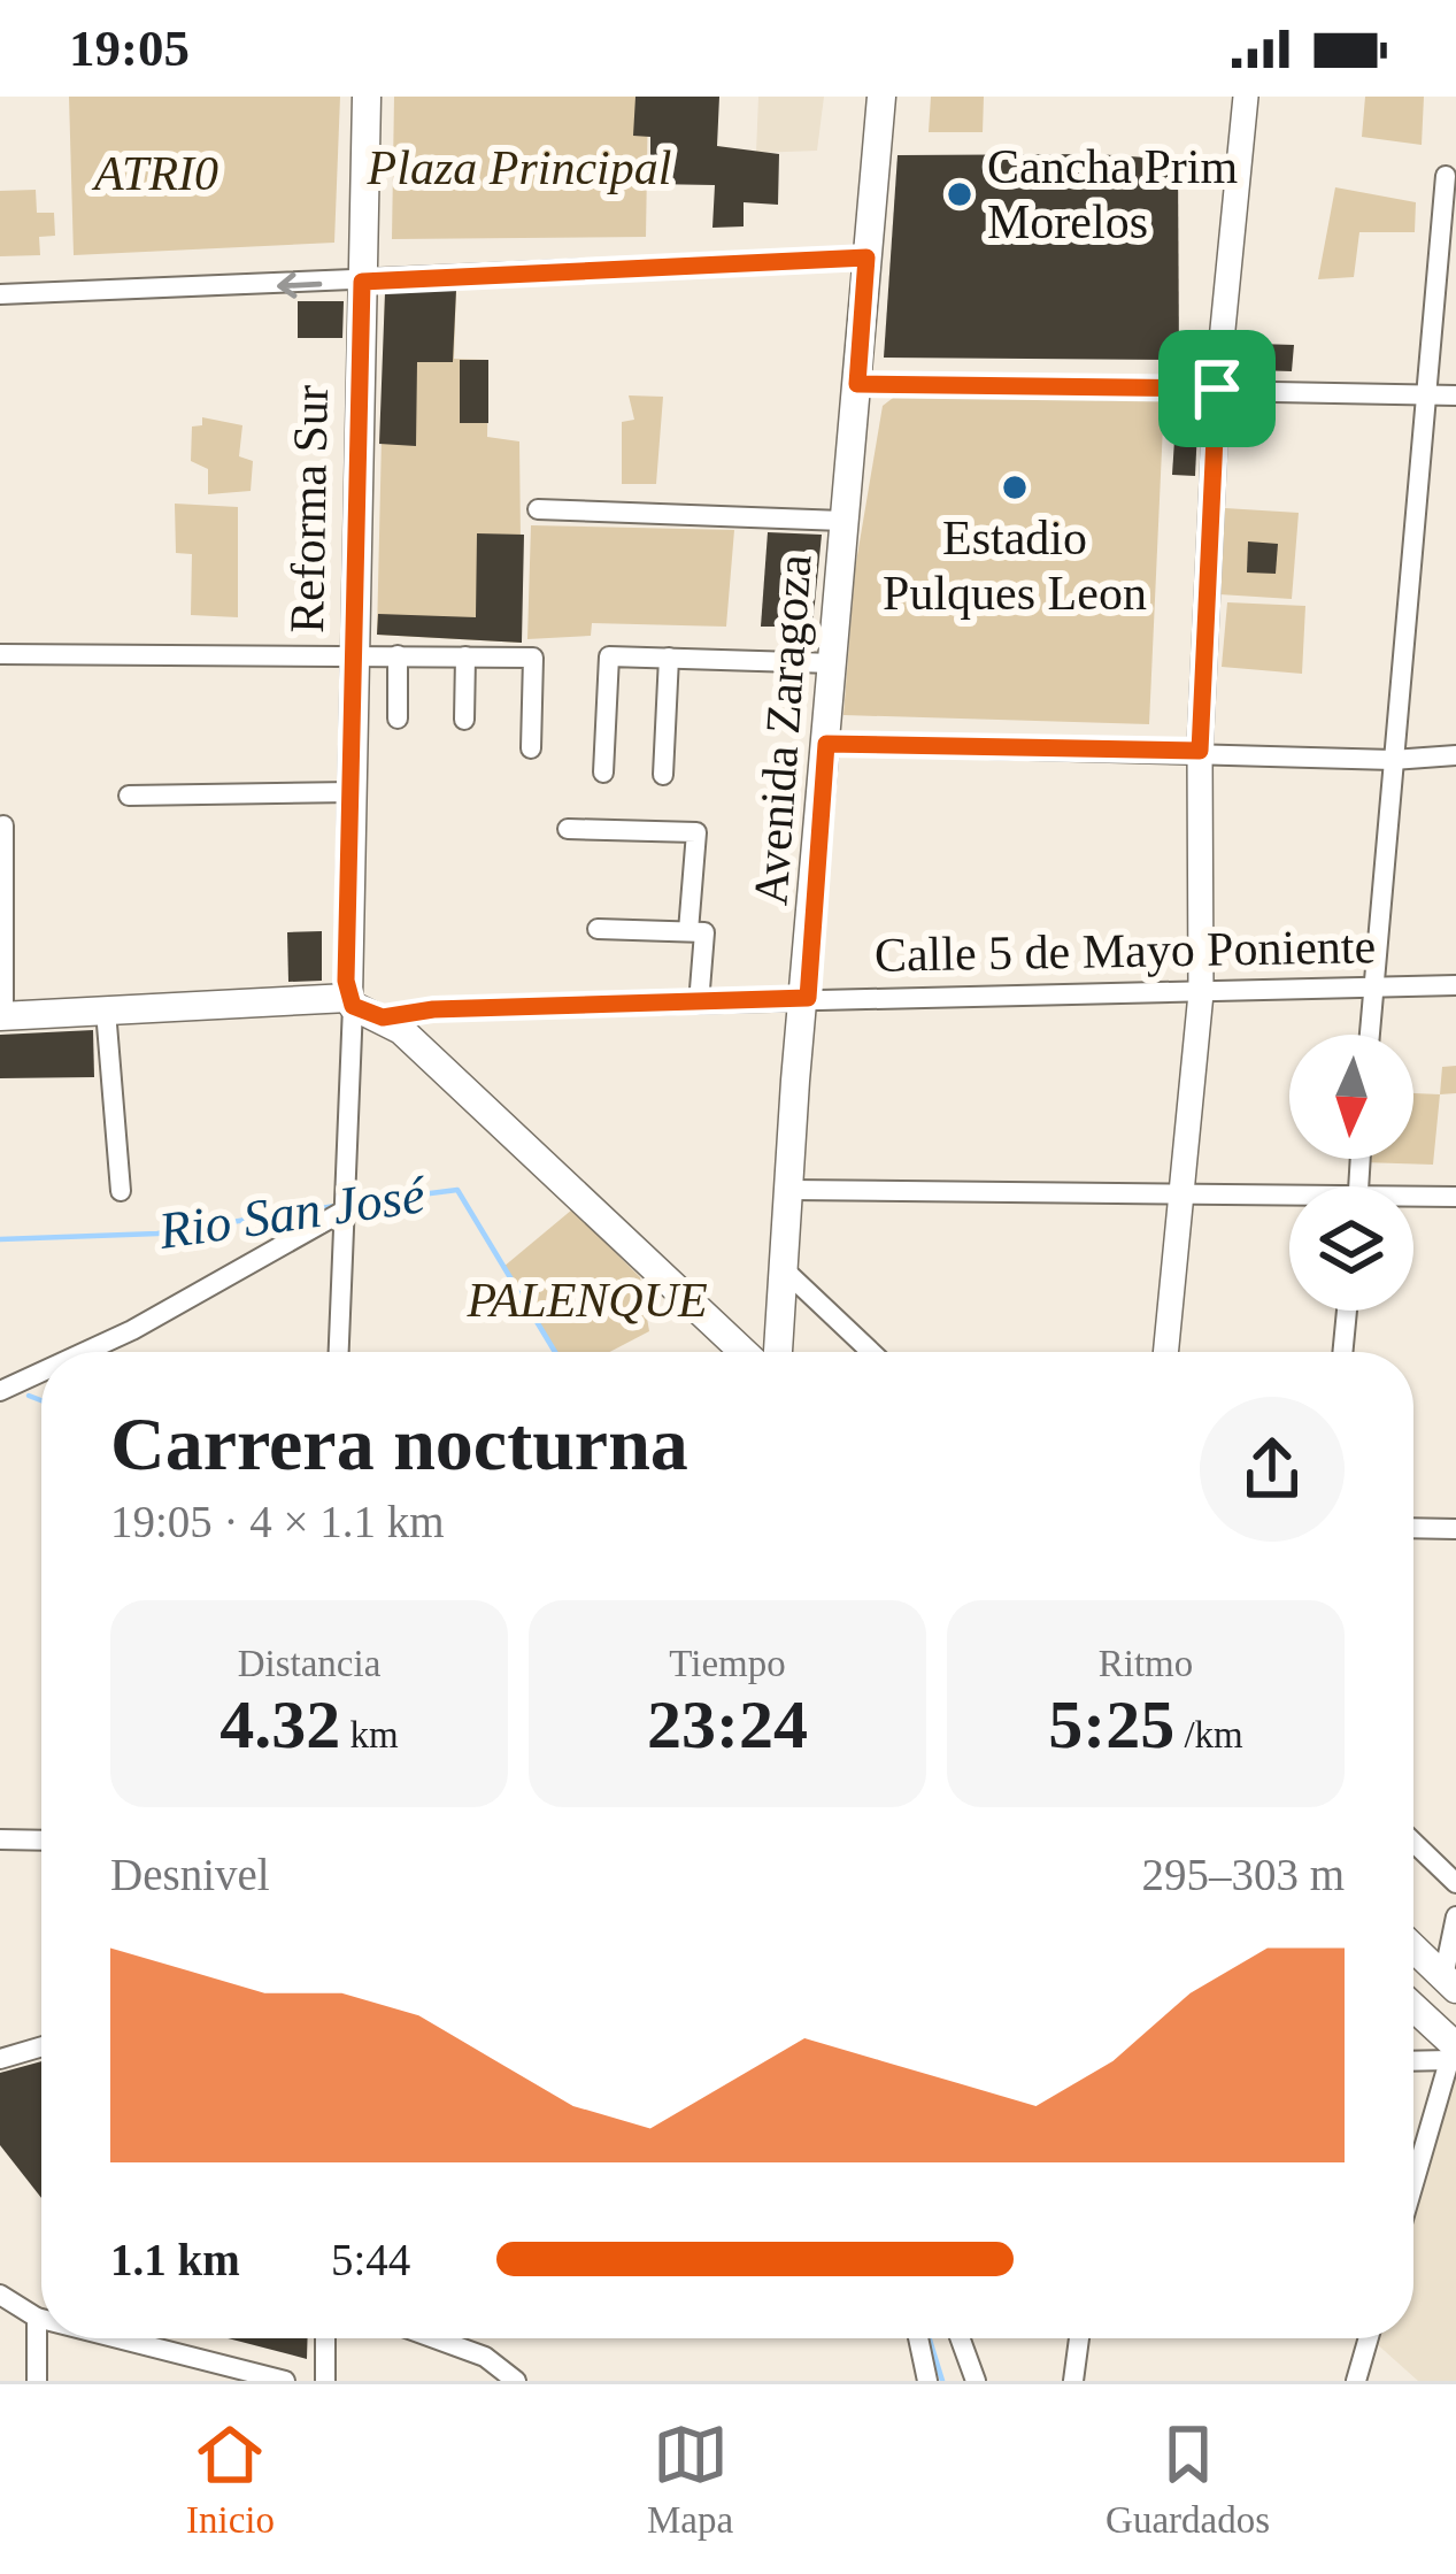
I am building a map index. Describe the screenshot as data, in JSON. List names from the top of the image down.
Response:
{
  "streets": {
    "main road": ["Reforma Sur", "Avenida Zaragoza"],
    "street": ["Calle 5 de Mayo Poniente"]
  },
  "crossings": [
    ["Avenida Zaragoza", "Calle 5 de Mayo Poniente"]
  ],
  "water": ["Rio San José"],
  "parks": ["Plaza Principal", "ATRI0", "PALENQUE"],
  "places": ["Cancha Prim Morelos", "Estadio Pulques Leon"],
  "north": "bottom",
  "page": {
    "status": "19:05",
    "heading": ["Carrera nocturna", "19:05 · 4 × 1.1 km"],
    "stats": [
      ["Distancia", "4.32 km"],
      ["Tiempo", "23:24"],
      ["Ritmo", "5:25 /km"]
    ],
    "chart": ["Desnivel", "295–303 m"],
    "list": [
      {
        "name": "1.1 km",
        "note": "5:44"
      }
    ],
    "tabs": ["Inicio", "Mapa", "Guardados"]
  }
}
